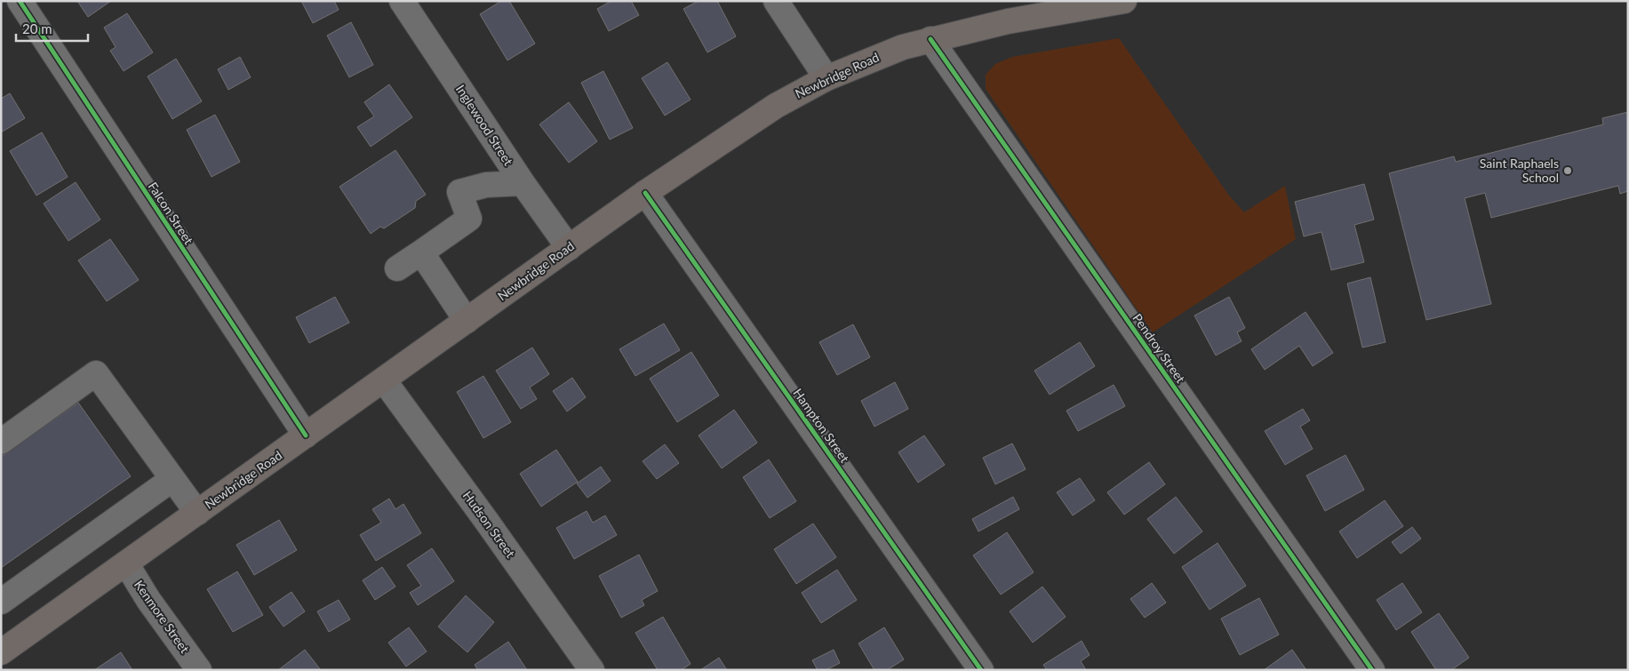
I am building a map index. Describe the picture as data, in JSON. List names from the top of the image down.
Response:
{
  "streets": {
    "main road": ["Newbridge Road"],
    "street": [
      "Inglewood Street",
      "Falcon Street",
      "Pendroy Street",
      "Hampton Street",
      "Hudson Street",
      "Kenmore Street"
    ]
  },
  "crossings": [
    ["Newbridge Road", "Inglewood Street"],
    ["Newbridge Road", "Falcon Street"],
    ["Newbridge Road", "Pendroy Street"],
    ["Newbridge Road", "Hampton Street"],
    ["Newbridge Road", "Hudson Street"],
    ["Newbridge Road", "Kenmore Street"]
  ],
  "places": ["Saint Raphaels School"],
  "scale_bar": "20 m"
}
